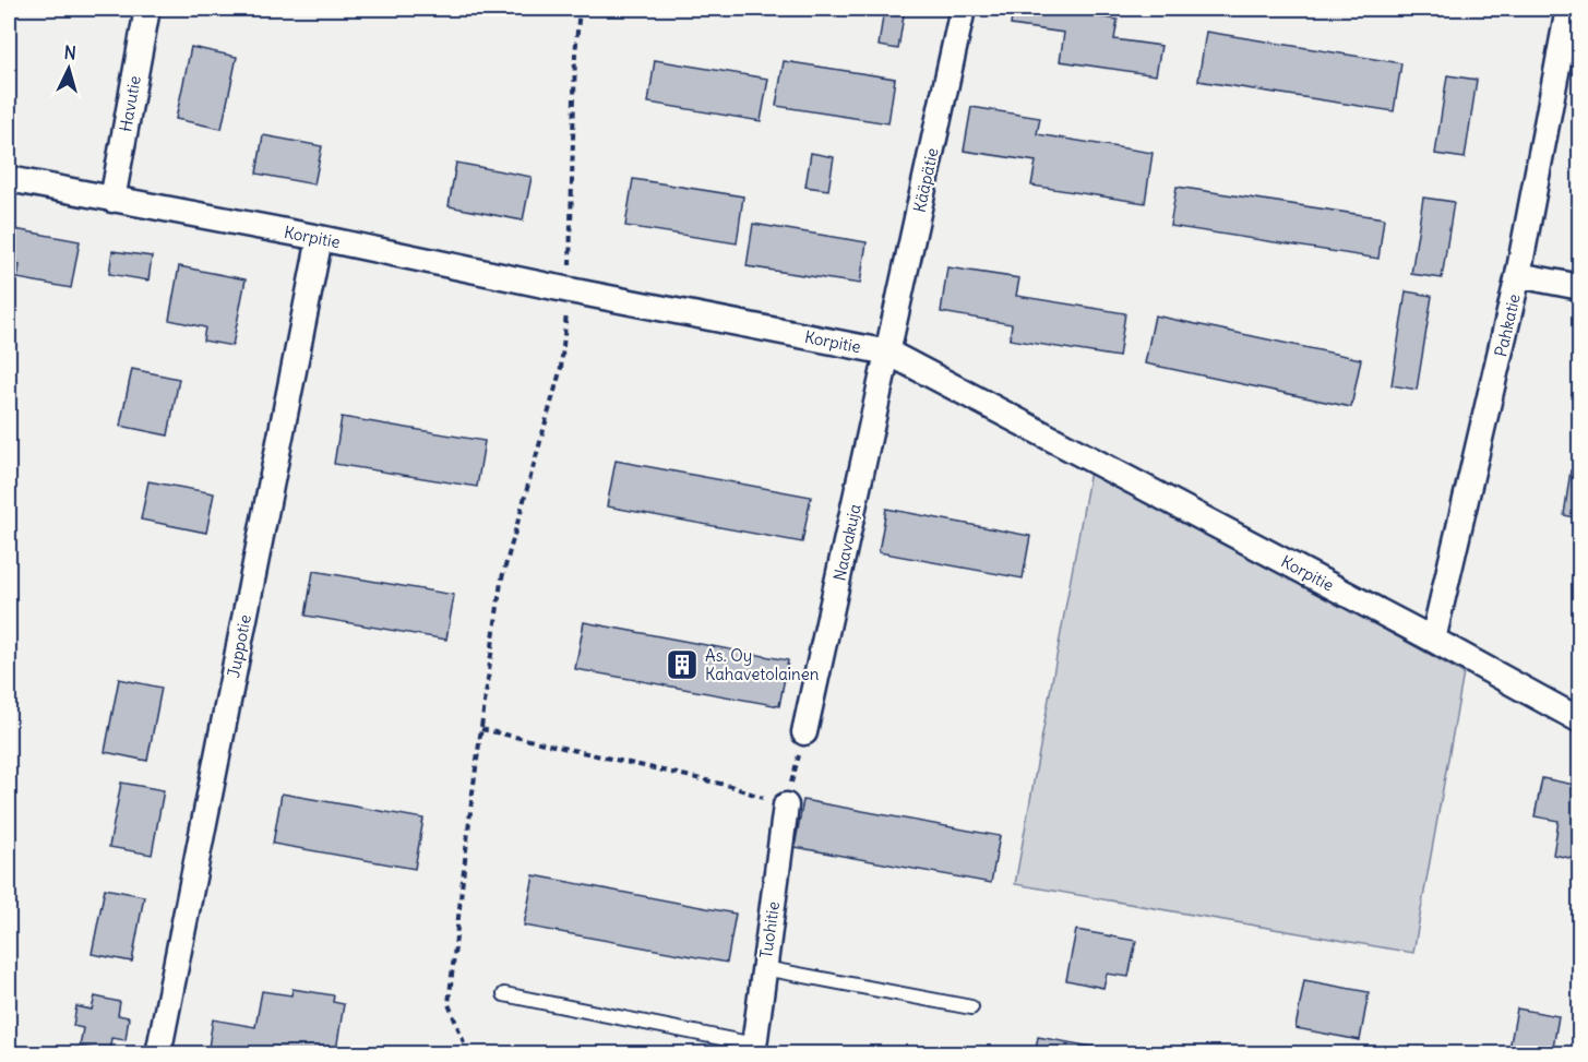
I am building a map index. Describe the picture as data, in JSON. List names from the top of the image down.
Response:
{
  "streets": {
    "street": [
      "Havutie",
      "Kääpätie",
      "Korpitie",
      "Pahkatie",
      "Naavakuja",
      "Juppotie",
      "Tuohitie"
    ]
  },
  "crossings": [
    ["Havutie", "Korpitie"],
    ["Kääpätie", "Korpitie"],
    ["Kääpätie", "Naavakuja"],
    ["Korpitie", "Pahkatie"],
    ["Korpitie", "Naavakuja"],
    ["Korpitie", "Juppotie"]
  ],
  "places": {
    "building": ["As. Oy Kahavetolainen"]
  },
  "north": "top"
}
